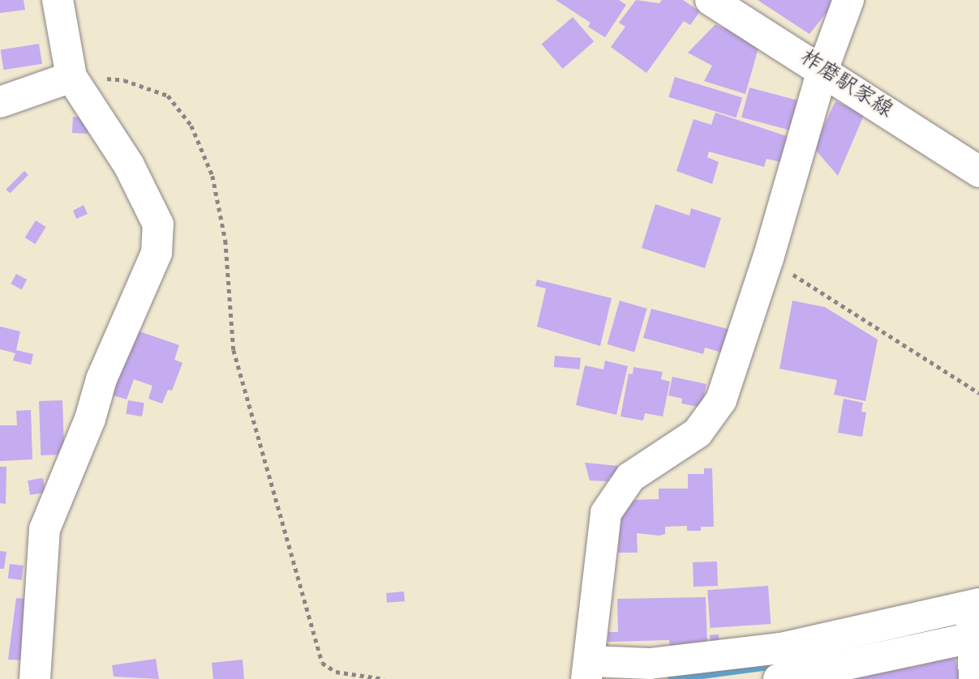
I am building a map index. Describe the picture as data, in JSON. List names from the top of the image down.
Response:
{
  "streets": {
    "street": ["柞磨駅家線"]
  }
}
